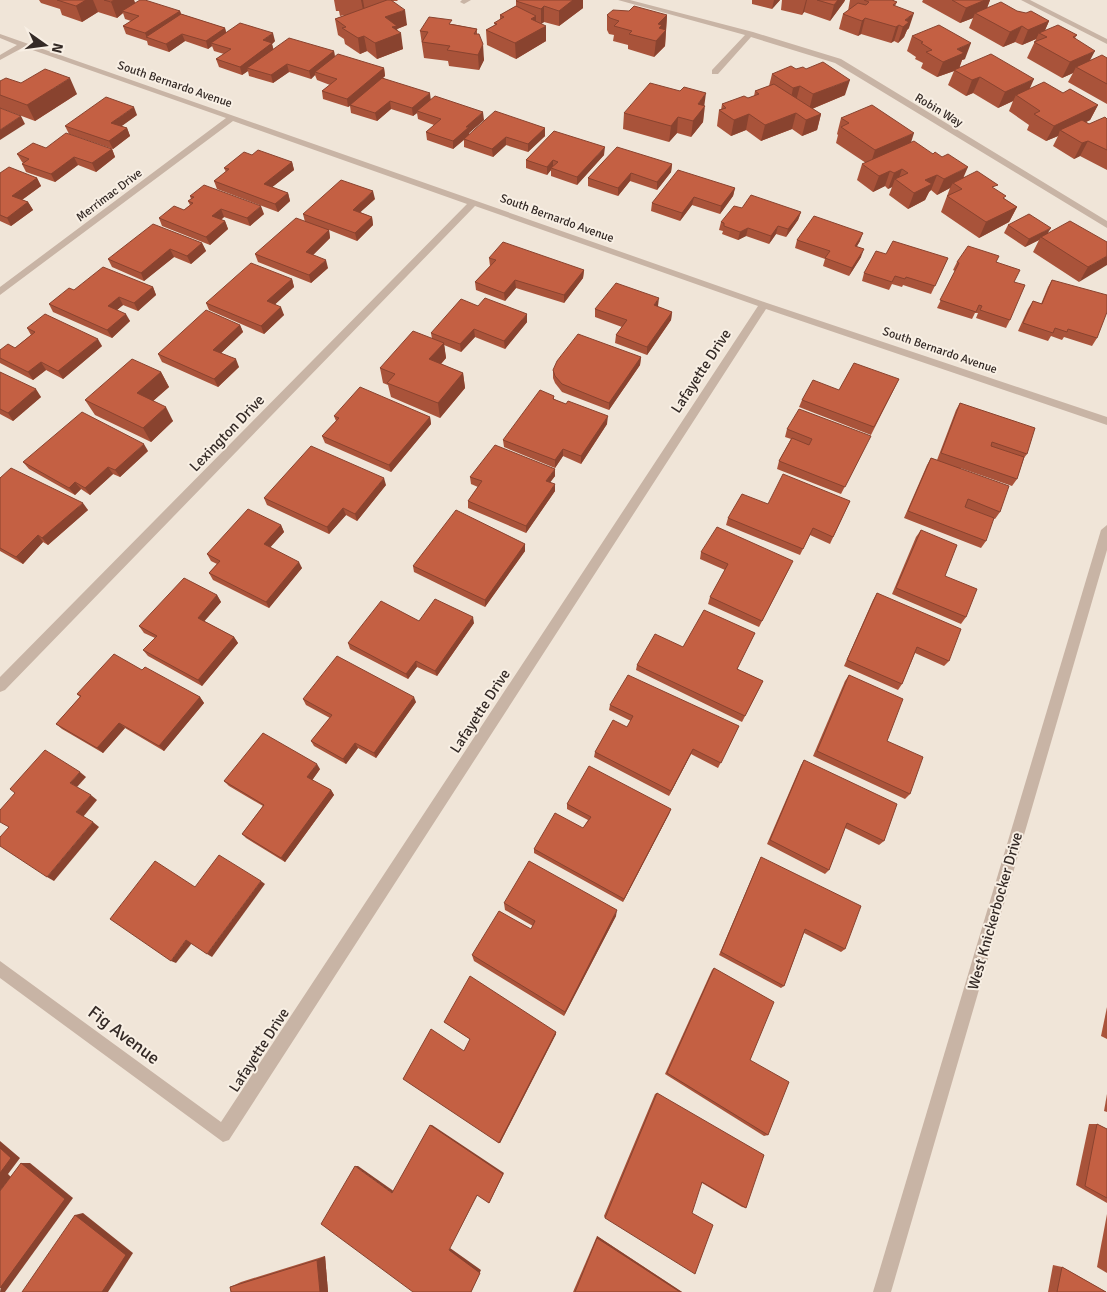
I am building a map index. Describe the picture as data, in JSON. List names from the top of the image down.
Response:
{
  "streets": {
    "street": [
      "South Bernardo Avenue",
      "Robin Way",
      "Merrimac Drive",
      "Lafayette Drive",
      "Lexington Drive",
      "West Knickerbocker Drive",
      "Fig Avenue"
    ]
  },
  "crossings": [
    ["South Bernardo Avenue", "Merrimac Drive"],
    ["South Bernardo Avenue", "Lafayette Drive"],
    ["South Bernardo Avenue", "Lexington Drive"],
    ["Lafayette Drive", "Fig Avenue"]
  ],
  "north": "right"
}
